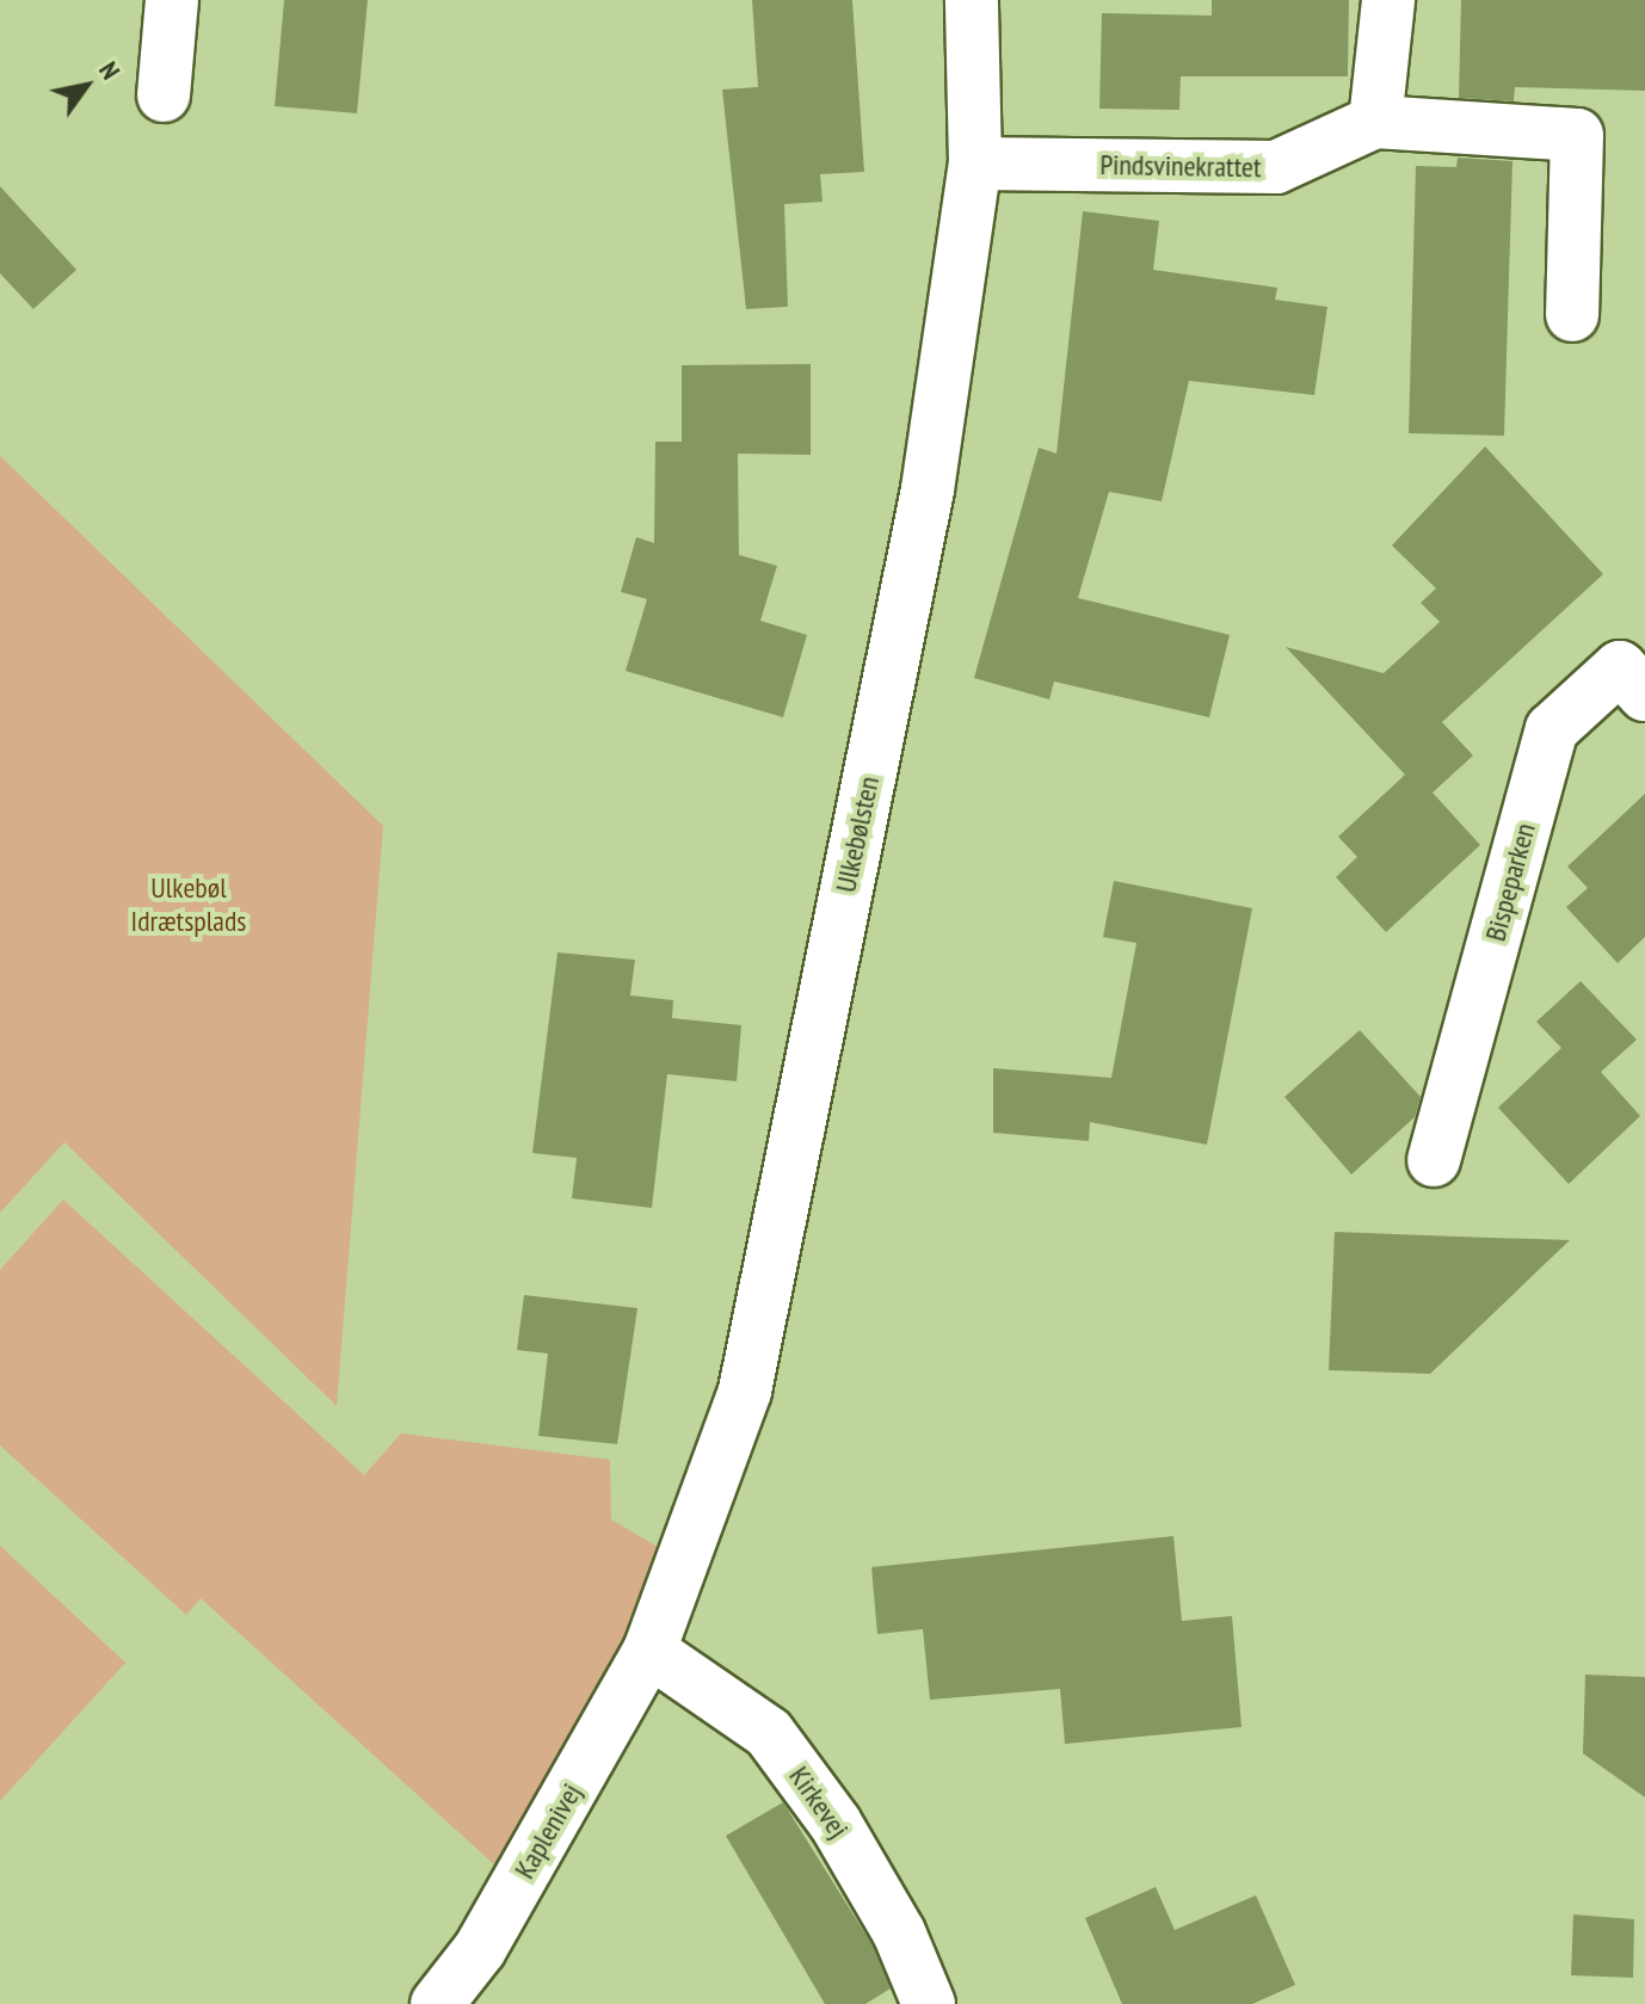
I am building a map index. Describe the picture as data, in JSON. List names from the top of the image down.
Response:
{
  "streets": {
    "street": [
      "Pindsvinekrattet",
      "Ulkebølsten",
      "Bispeparken",
      "Kirkevej",
      "Kaplenivej"
    ]
  },
  "crossings": [
    ["Pindsvinekrattet", "Ulkebølsten"],
    ["Ulkebølsten", "Kirkevej"],
    ["Ulkebølsten", "Kaplenivej"],
    ["Kirkevej", "Kaplenivej"]
  ],
  "parks": ["Ulkebøl Idrætsplads"],
  "north": "top right"
}
